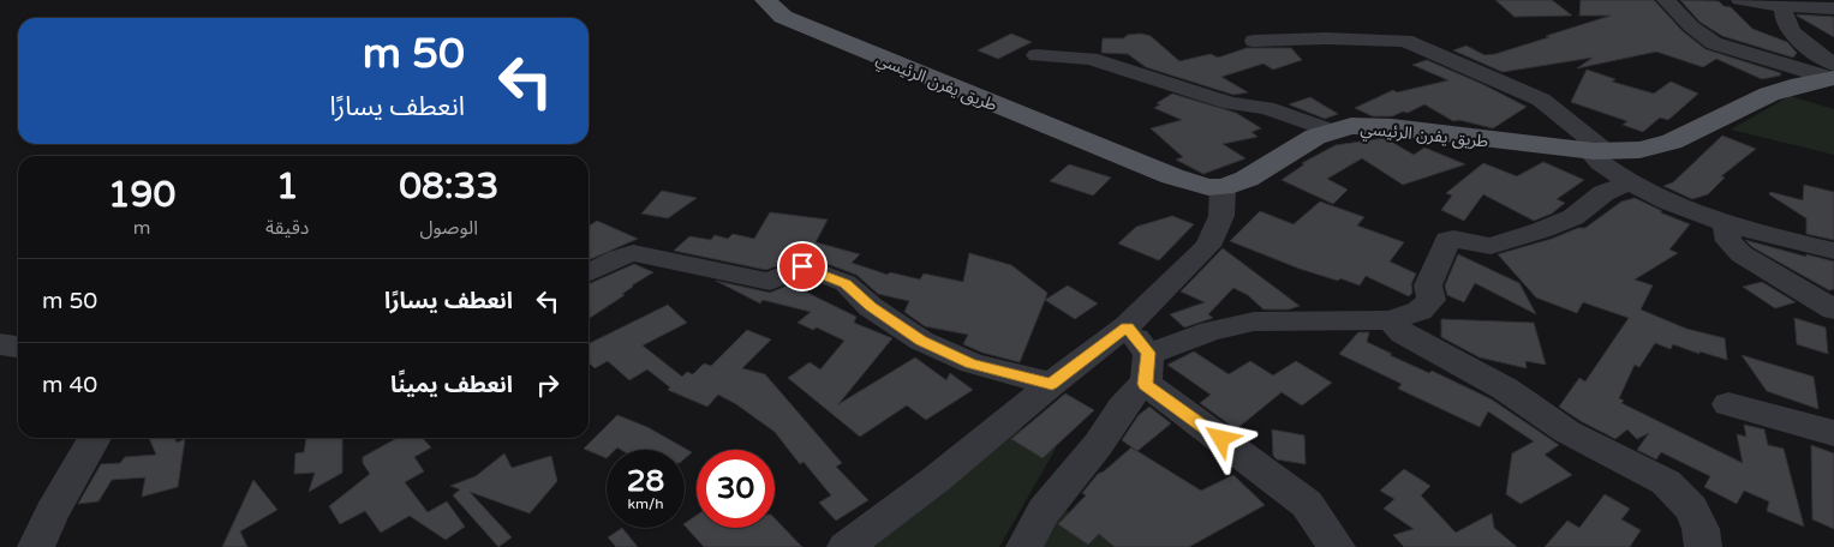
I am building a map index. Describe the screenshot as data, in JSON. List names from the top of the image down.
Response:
{
  "streets": {
    "main road": ["طريق يفرن الرئيسي"]
  },
  "page": {
    "turn": ["50 m", "انعطف يسارًا"],
    "eta": [
      "08:33",
      "الوصول",
      "1",
      "دقيقة",
      "190",
      "m"
    ],
    "list": [
      {
        "name": "انعطف يسارًا",
        "value": "50 m"
      },
      {
        "name": "انعطف يمينًا",
        "value": "40 m"
      }
    ],
    "speed": "28 km/h",
    "limit": "30"
  }
}
